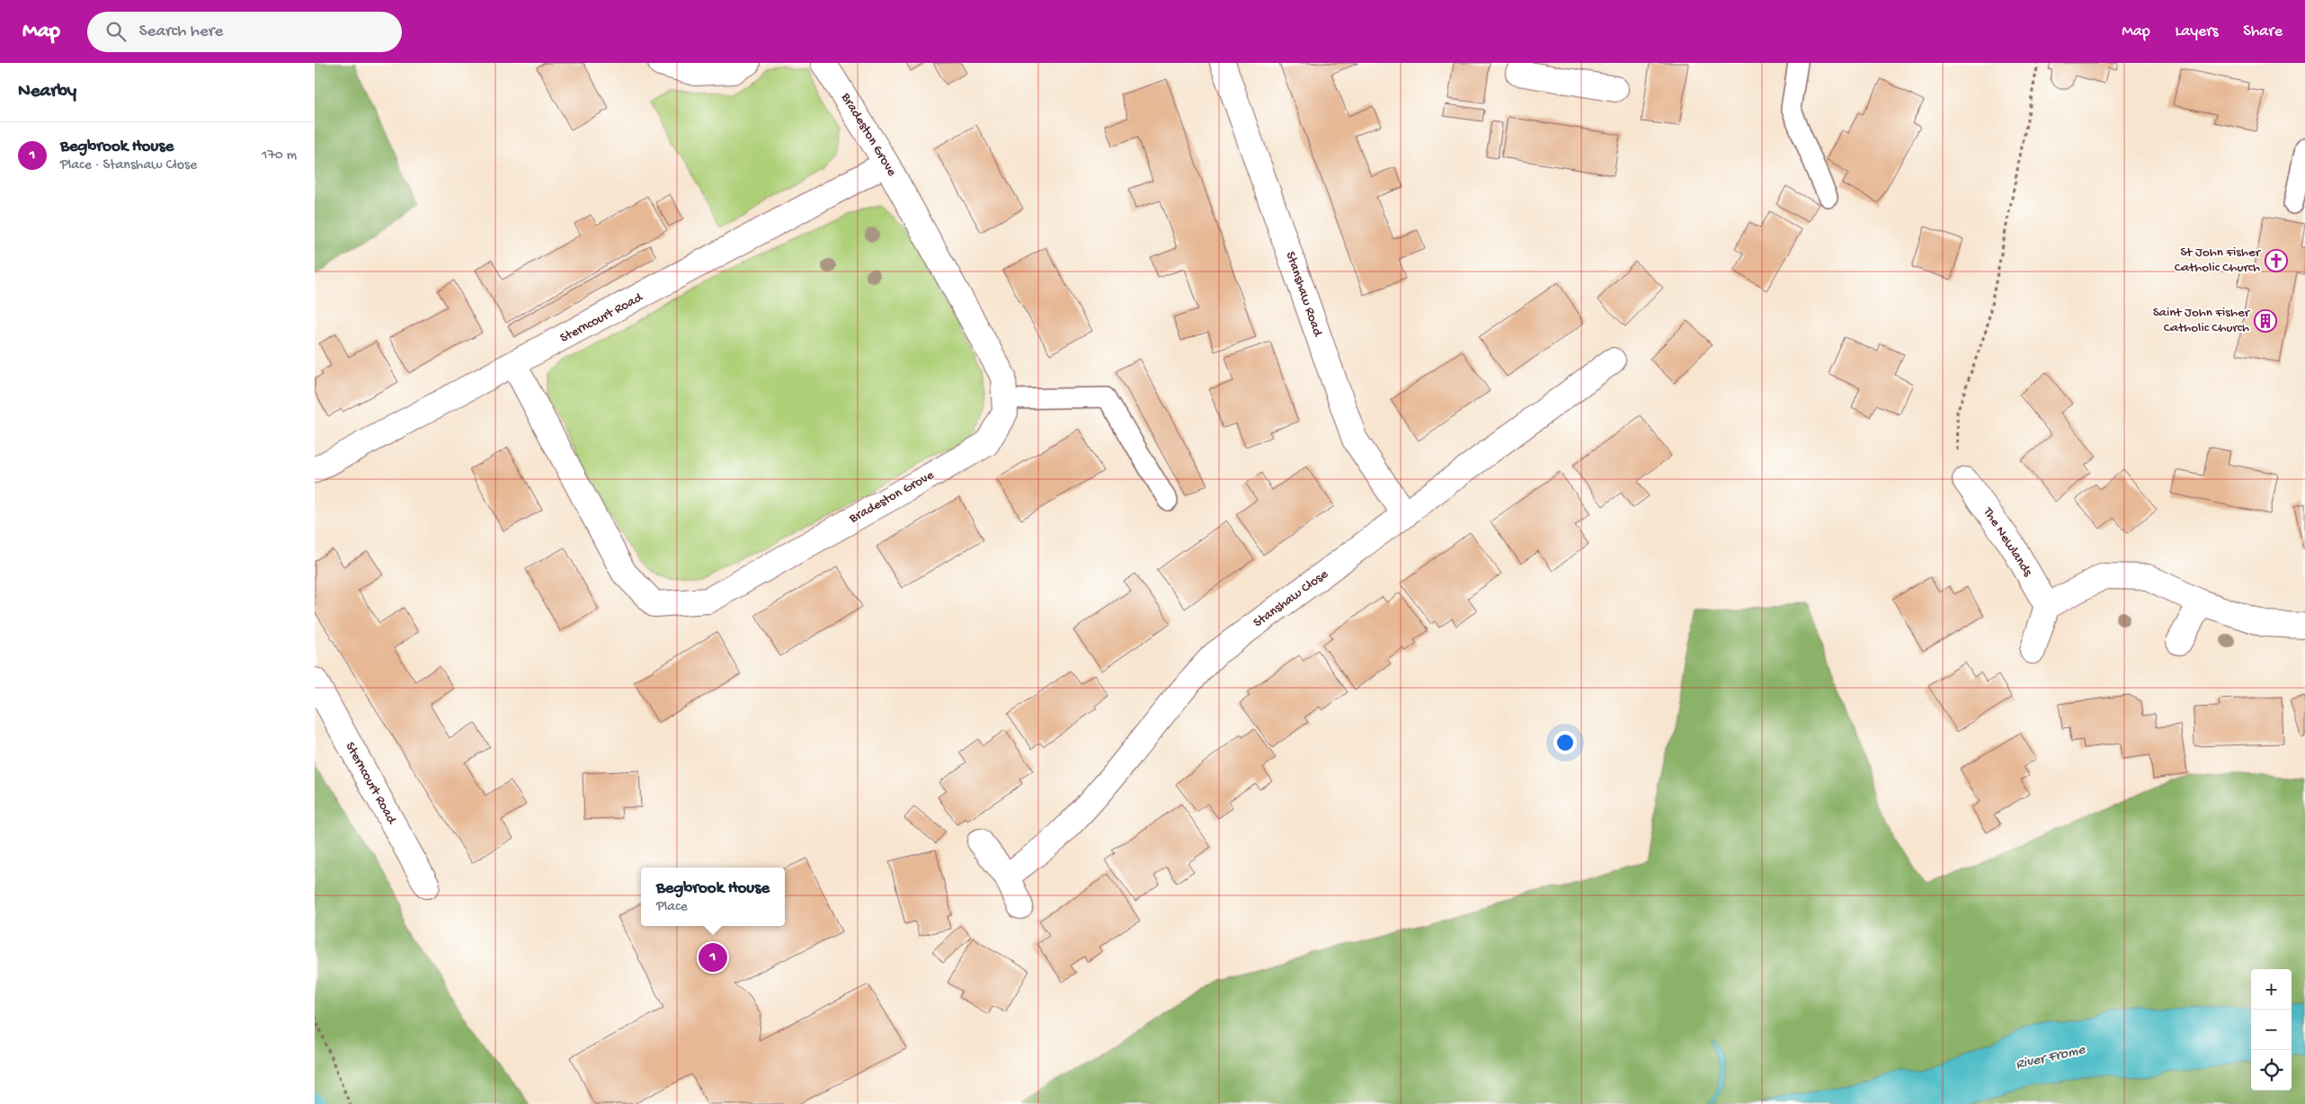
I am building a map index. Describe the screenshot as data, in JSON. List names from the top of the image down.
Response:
{
  "streets": {
    "street": [
      "Bradeston Grove",
      "Stanshaw Road",
      "Sterncourt Road",
      "The Newlands",
      "Stanshaw Close"
    ]
  },
  "crossings": [
    ["Bradeston Grove", "Sterncourt Road"],
    ["Stanshaw Road", "Stanshaw Close"]
  ],
  "water": ["River Frome"],
  "places": {
    "church": ["St John Fisher Catholic Church"],
    "building": ["Saint John Fisher Catholic Church"]
  },
  "page": {
    "header": "Map",
    "search": "Search here",
    "nav": ["Map", "Layers", "Share"],
    "heading": "Nearby",
    "list": [
      {
        "mark": "1",
        "name": "Begbrook House",
        "note": "Place · Stanshaw Close",
        "value": "170 m"
      }
    ],
    "popup": ["Begbrook House", "Place"],
    "pins": "1",
    "map_buttons": ["+", "−"]
  }
}
